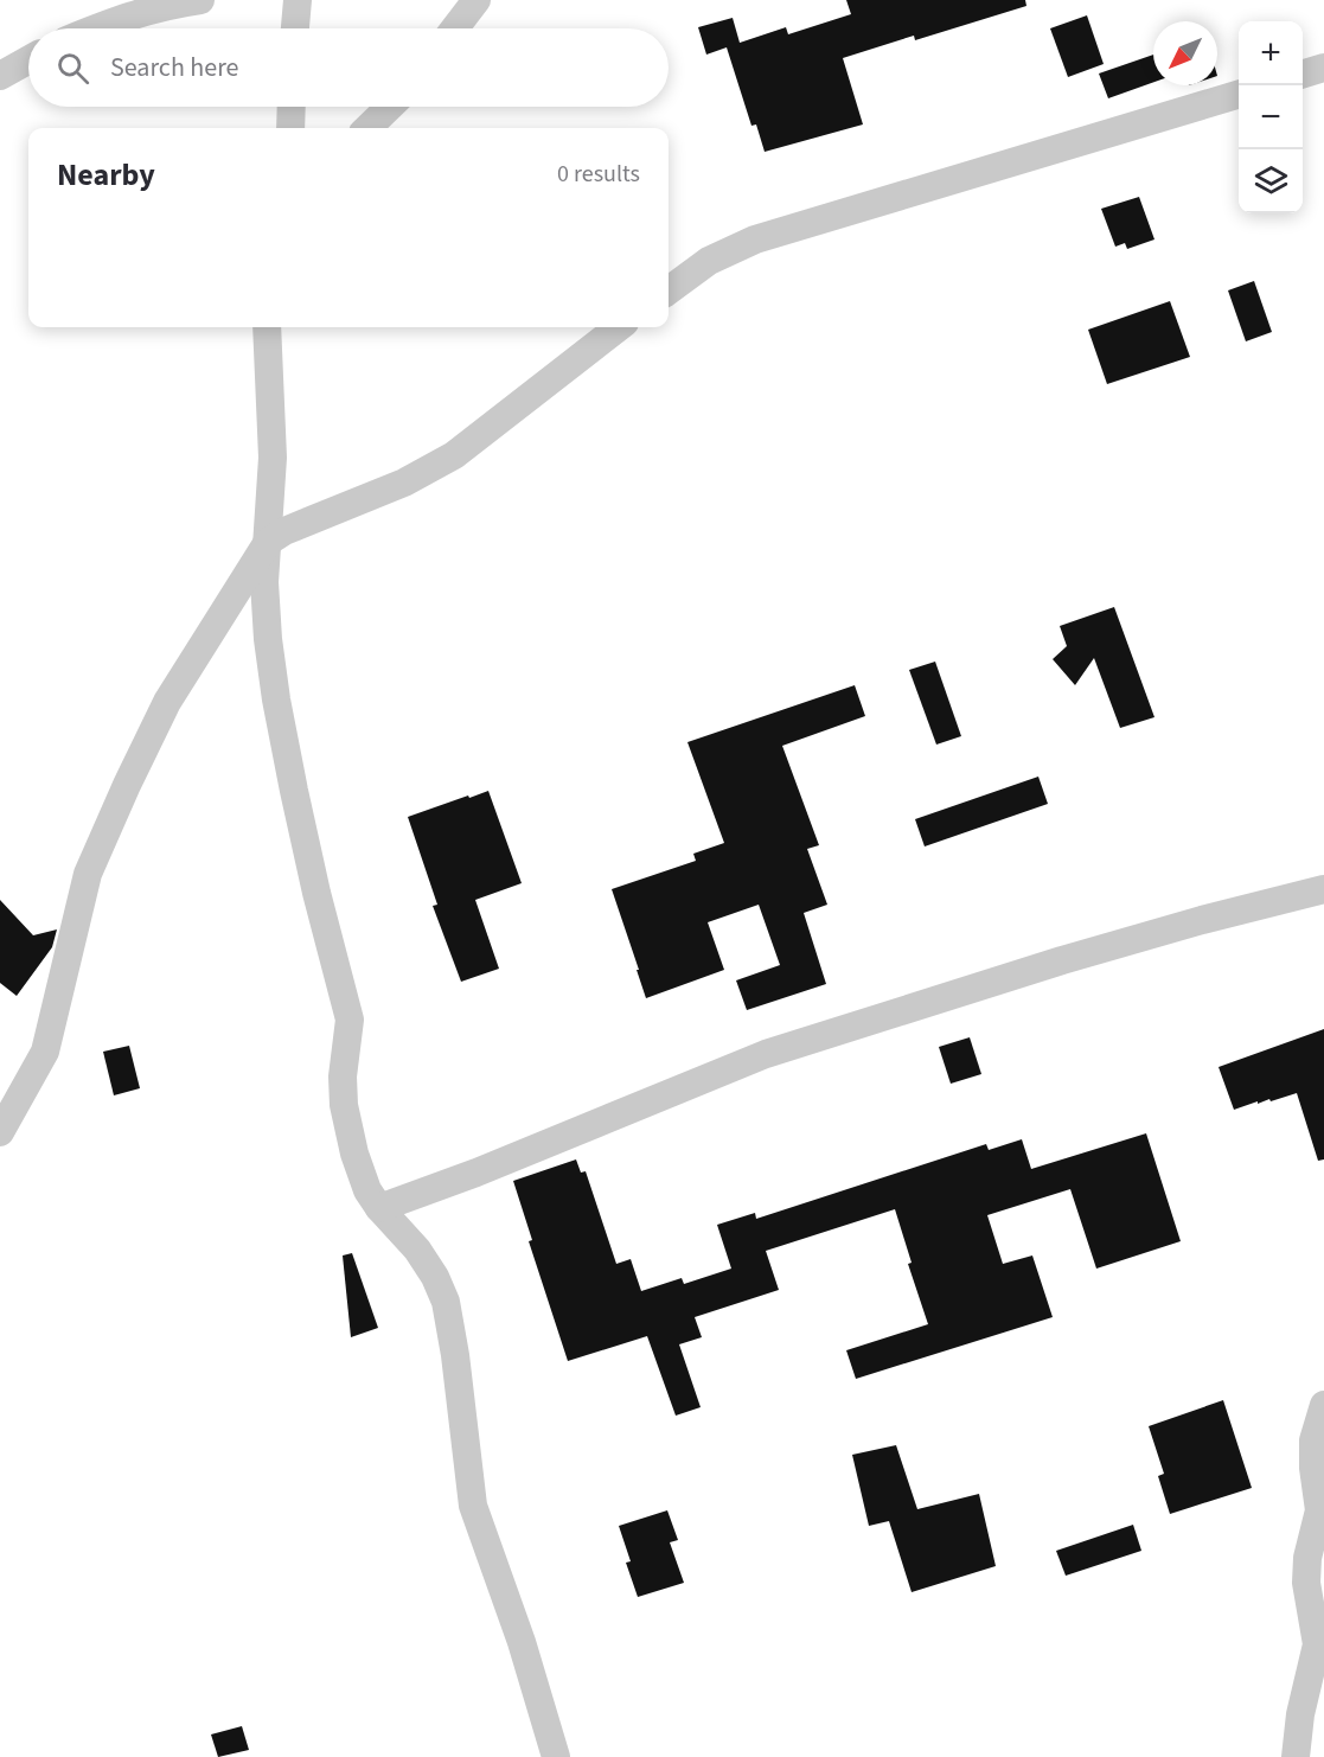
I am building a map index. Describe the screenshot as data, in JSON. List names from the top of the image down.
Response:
{
  "north": "bottom left",
  "page": {
    "map_buttons": ["+", "−"],
    "search": "Search here",
    "heading": ["Nearby", "0 results"]
  }
}
